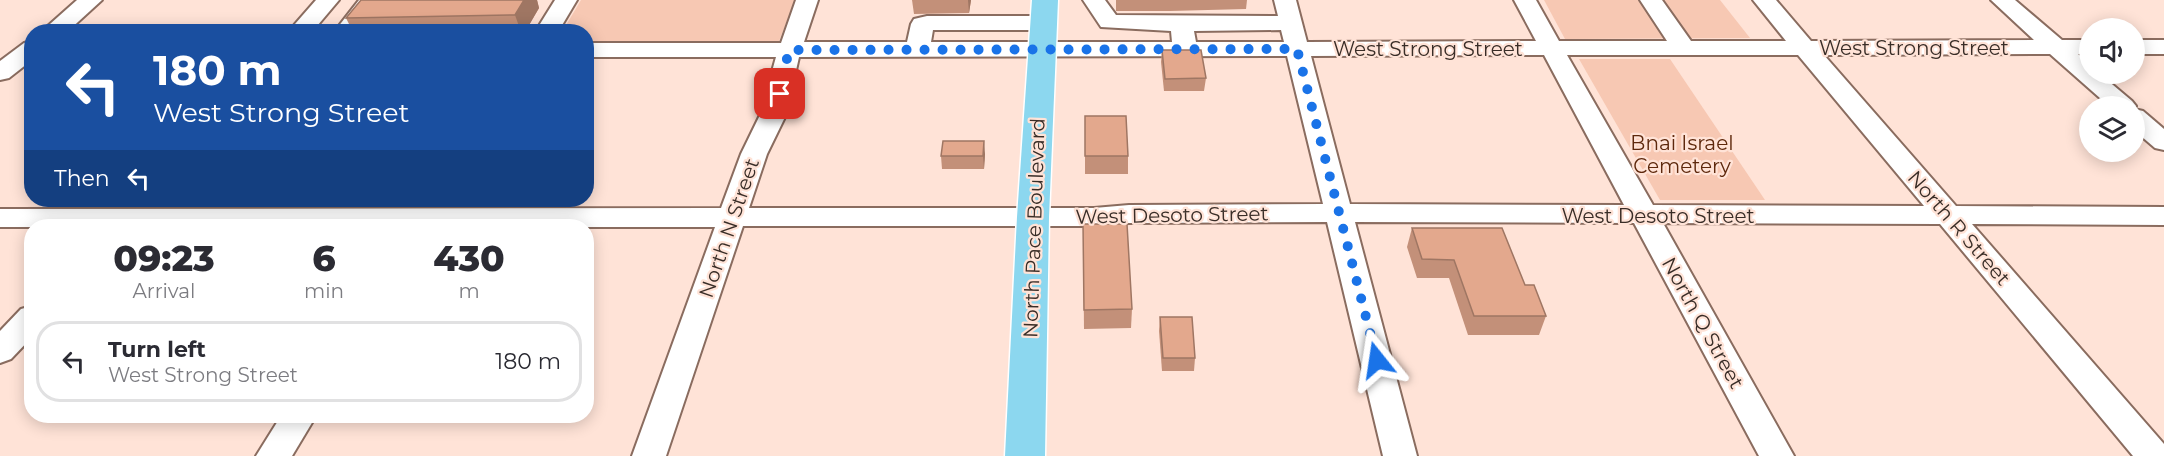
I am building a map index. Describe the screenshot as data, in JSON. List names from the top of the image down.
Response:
{
  "streets": {
    "main road": ["North Pace Boulevard"],
    "street": [
      "West Strong Street",
      "West Desoto Street",
      "North N Street",
      "North R Street",
      "North Q Street"
    ]
  },
  "crossings": [
    ["West Strong Street", "North N Street"],
    ["West Strong Street", "North Pace Boulevard"],
    ["West Strong Street", "North R Street"],
    ["West Strong Street", "North Q Street"],
    ["West Desoto Street", "North N Street"],
    ["West Desoto Street", "North Pace Boulevard"],
    ["West Desoto Street", "North R Street"],
    ["West Desoto Street", "North Q Street"]
  ],
  "parks": ["Bnai Israel Cemetery"],
  "page": {
    "turn": ["180 m", "West Strong Street"],
    "then": "Then",
    "eta": [
      "09:23",
      "Arrival",
      "6",
      "min",
      "430",
      "m"
    ],
    "list": [
      {
        "name": "Turn left",
        "note": "West Strong Street",
        "value": "180 m"
      }
    ]
  }
}
